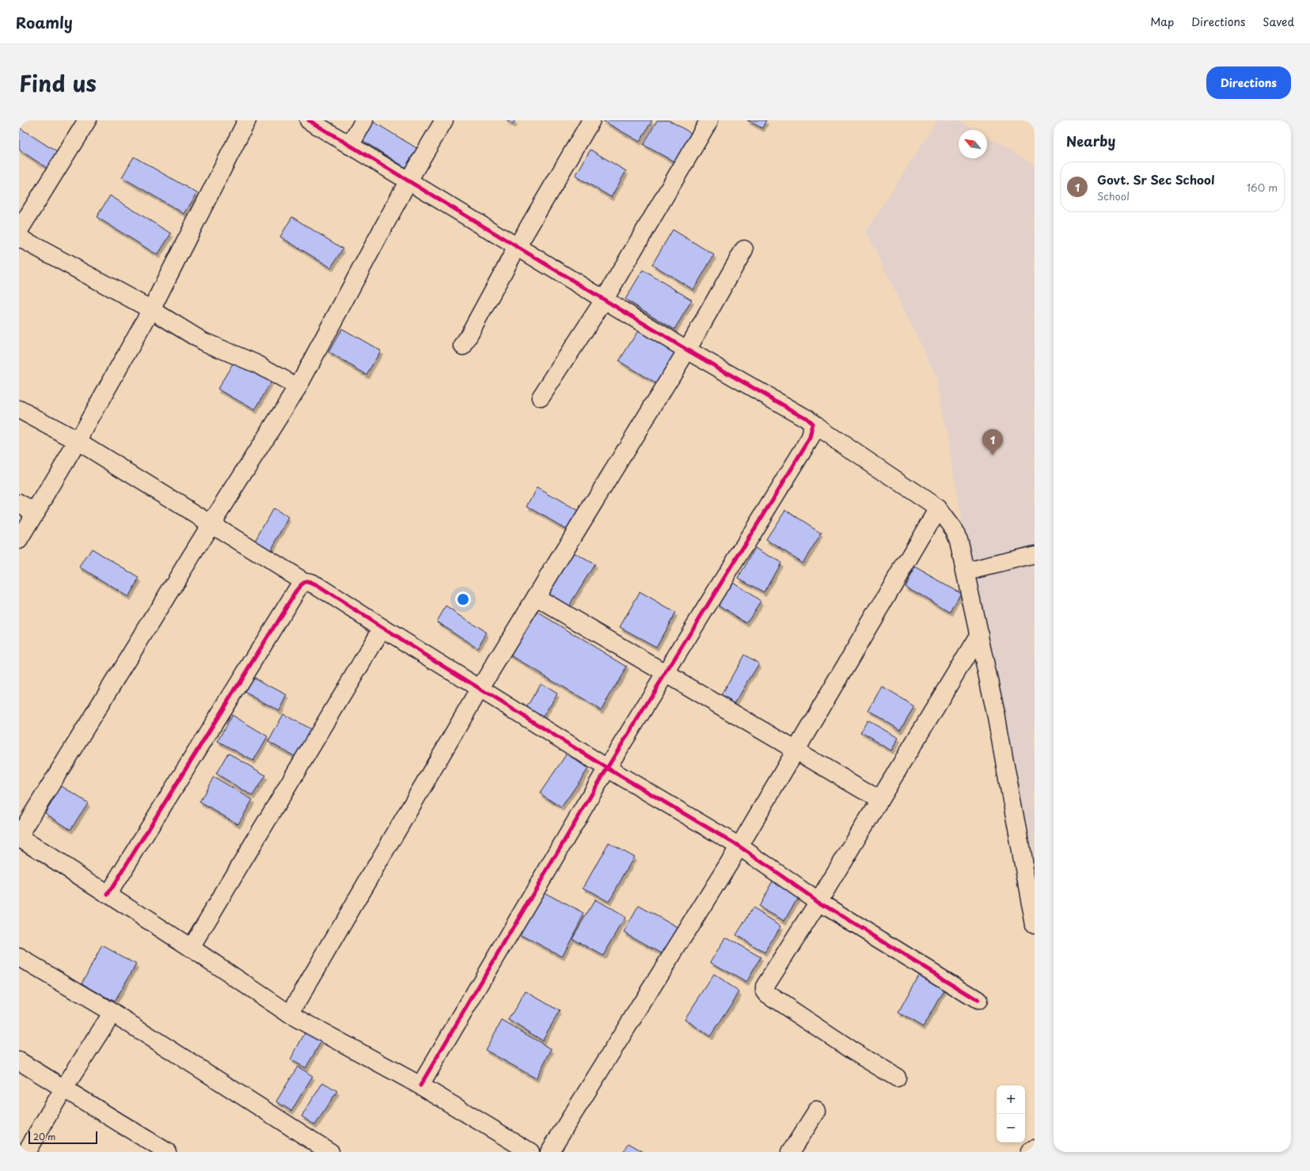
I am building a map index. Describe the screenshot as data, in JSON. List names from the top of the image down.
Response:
{
  "scale_bar": "20 m",
  "north": "top left",
  "page": {
    "header": "Roamly",
    "nav": ["Map", "Directions", "Saved"],
    "title": "Find us",
    "buttons": "Directions",
    "heading": "Nearby",
    "list": [
      {
        "mark": "1",
        "name": "Govt. Sr Sec School",
        "note": "School",
        "value": "160 m"
      }
    ],
    "pins": "1",
    "map_buttons": ["+", "−"],
    "scale": "20 m"
  }
}
